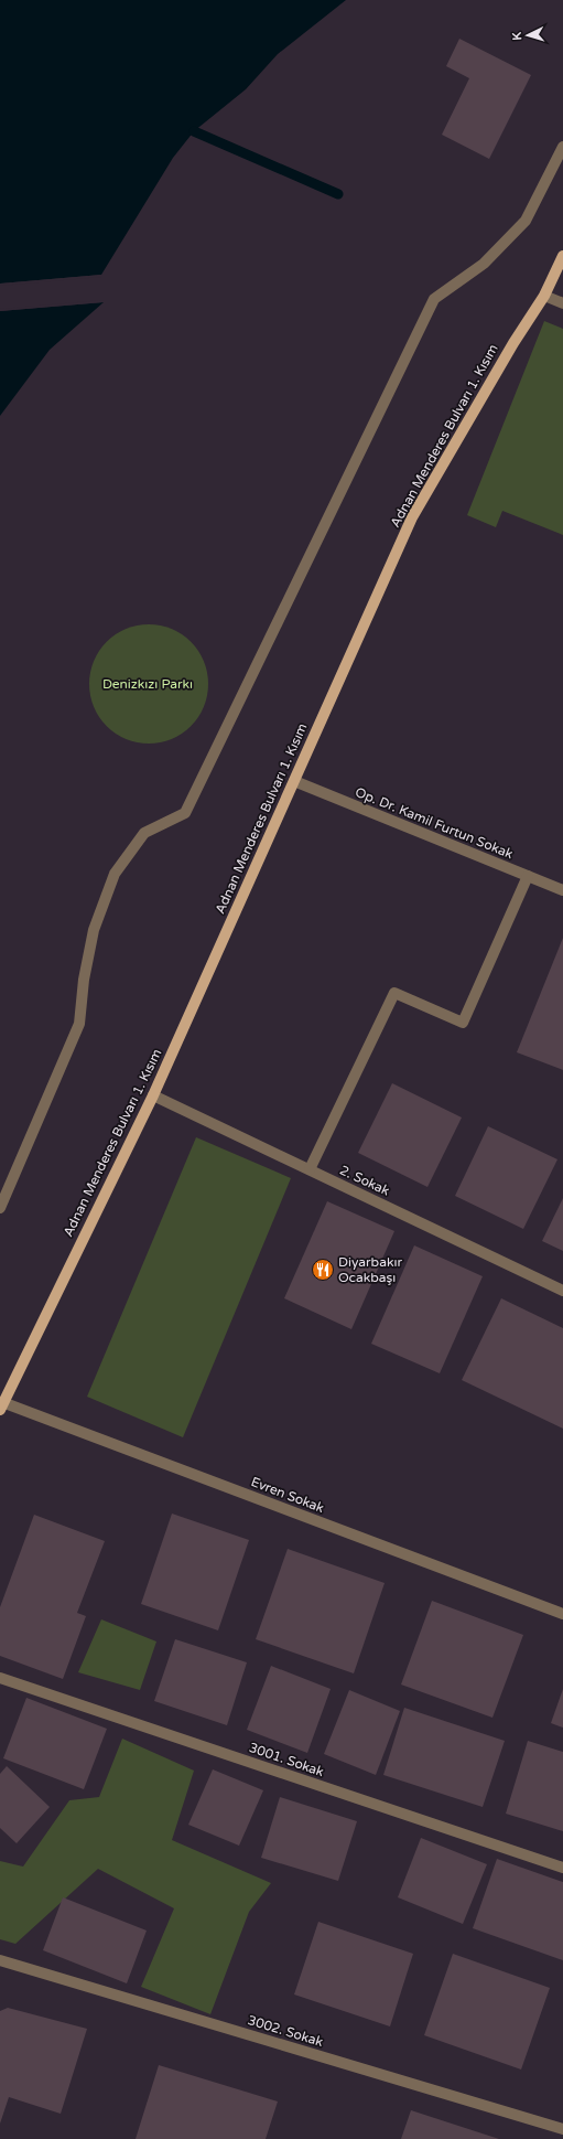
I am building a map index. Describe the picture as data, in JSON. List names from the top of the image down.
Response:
{
  "streets": {
    "main road": ["Adnan Menderes Bulvarı 1. Kısım"],
    "street": [
      "Op. Dr. Kamil Furtun Sokak",
      "2. Sokak",
      "Evren Sokak",
      "3001. Sokak",
      "3002. Sokak"
    ]
  },
  "crossings": [
    ["Adnan Menderes Bulvarı 1. Kısım", "Op. Dr. Kamil Furtun Sokak"],
    ["Adnan Menderes Bulvarı 1. Kısım", "2. Sokak"],
    ["Adnan Menderes Bulvarı 1. Kısım", "Evren Sokak"]
  ],
  "parks": ["Denizkızı Parkı"],
  "places": {
    "restaurant": ["Diyarbakır Ocakbaşı"]
  },
  "north": "left"
}
